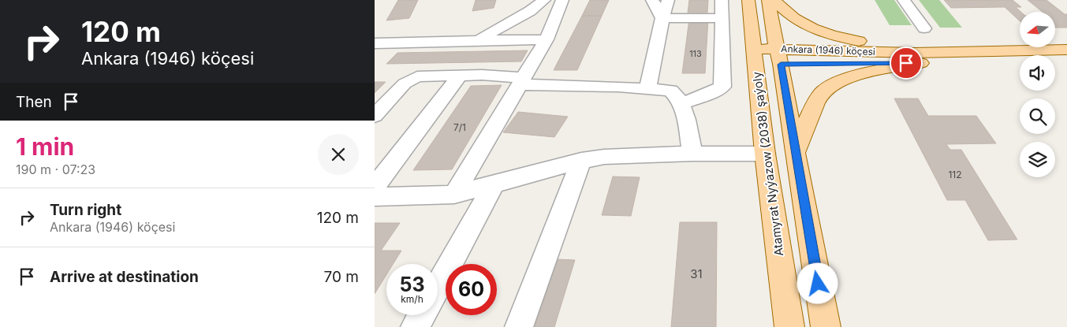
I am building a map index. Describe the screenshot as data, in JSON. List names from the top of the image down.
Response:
{
  "streets": {
    "main road": ["Ankara (1946) köçesi", "Atamyrat Nyýazow (2038) şaýoly"]
  },
  "crossings": [
    ["Ankara (1946) köçesi", "Atamyrat Nyýazow (2038) şaýoly"]
  ],
  "house_numbers": [
    "113",
    "7/1",
    "112",
    "31"
  ],
  "north": "left",
  "page": {
    "turn": ["120 m", "Ankara (1946) köçesi"],
    "then": "Then",
    "heading": ["1 min", "190 m · 07:23"],
    "list": [
      {
        "name": "Turn right",
        "note": "Ankara (1946) köçesi",
        "value": "120 m"
      },
      {
        "name": "Arrive at destination",
        "value": "70 m"
      }
    ],
    "speed": "53 km/h",
    "limit": "60"
  }
}
